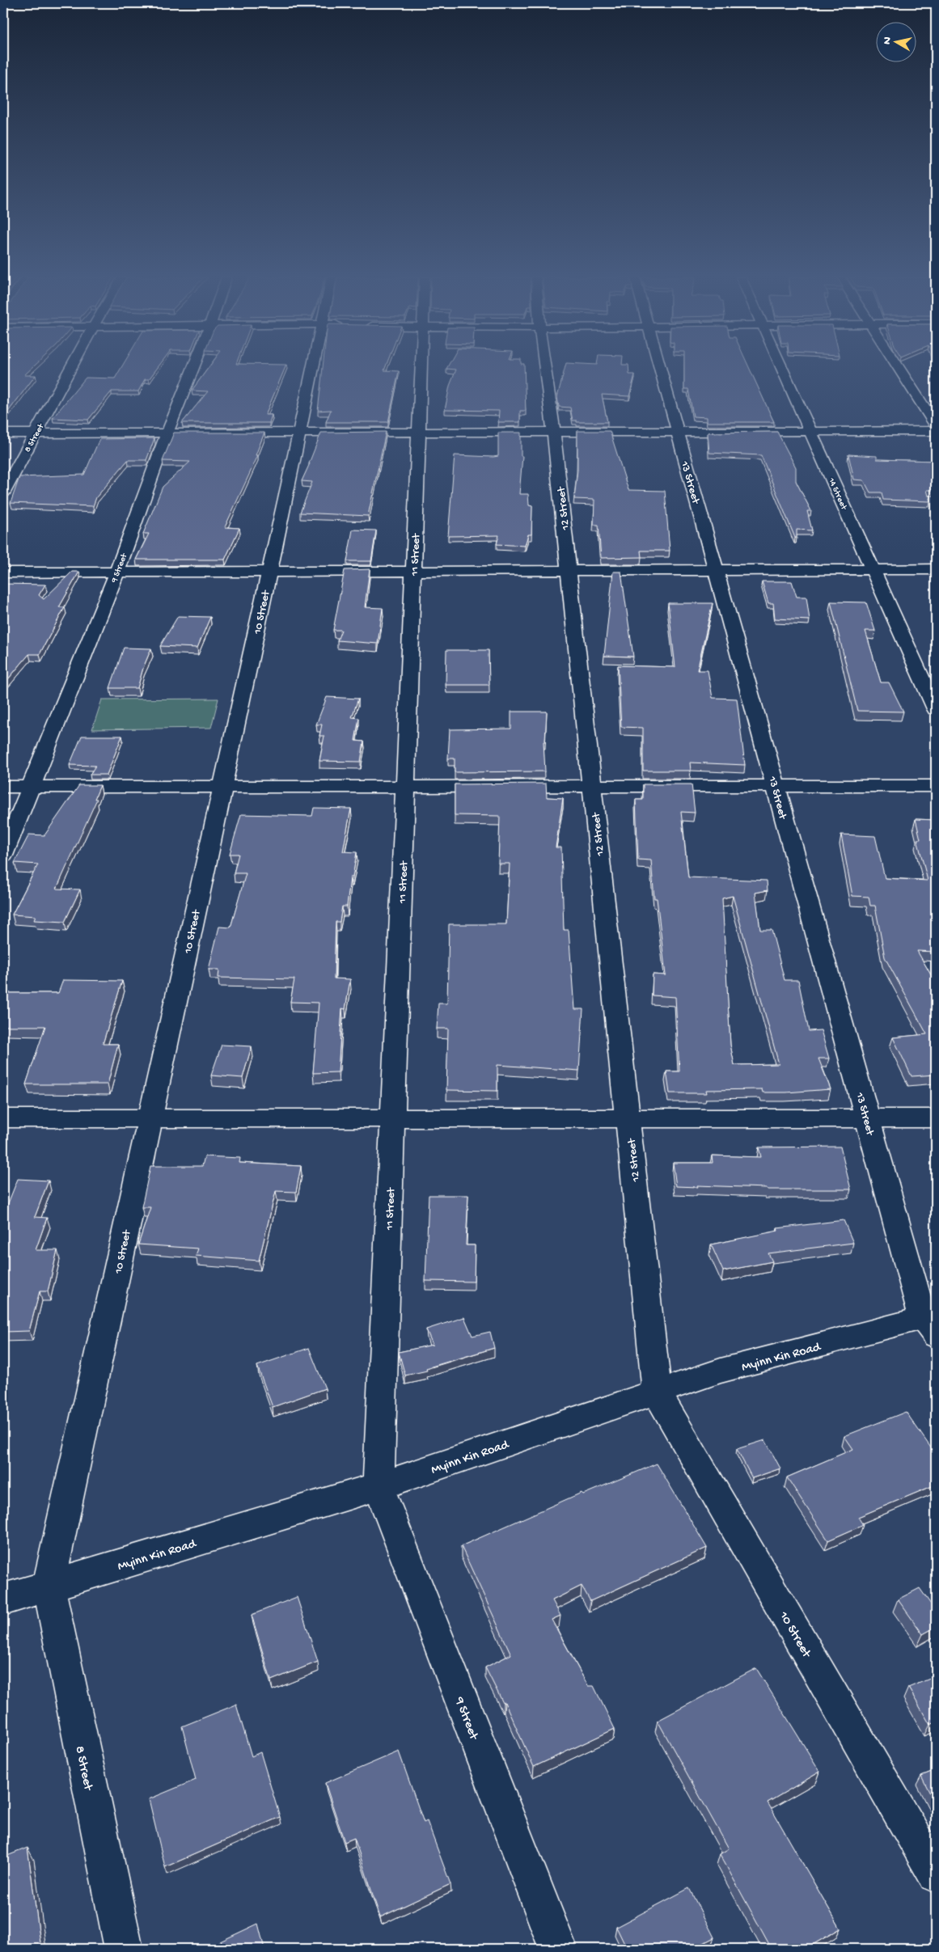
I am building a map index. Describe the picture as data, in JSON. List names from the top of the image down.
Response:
{
  "streets": {
    "street": [
      "8 Street",
      "13 Street",
      "14 Street",
      "12 Street",
      "11 Street",
      "9 Street",
      "10 Street",
      "Myinn Kin Road"
    ]
  },
  "crossings": [
    ["8 Street", "10 Street"],
    ["8 Street", "Myinn Kin Road"],
    ["13 Street", "Myinn Kin Road"],
    ["12 Street", "10 Street"],
    ["12 Street", "Myinn Kin Road"],
    ["11 Street", "9 Street"],
    ["11 Street", "Myinn Kin Road"],
    ["9 Street", "Myinn Kin Road"],
    ["10 Street", "Myinn Kin Road"]
  ],
  "north": "left"
}
